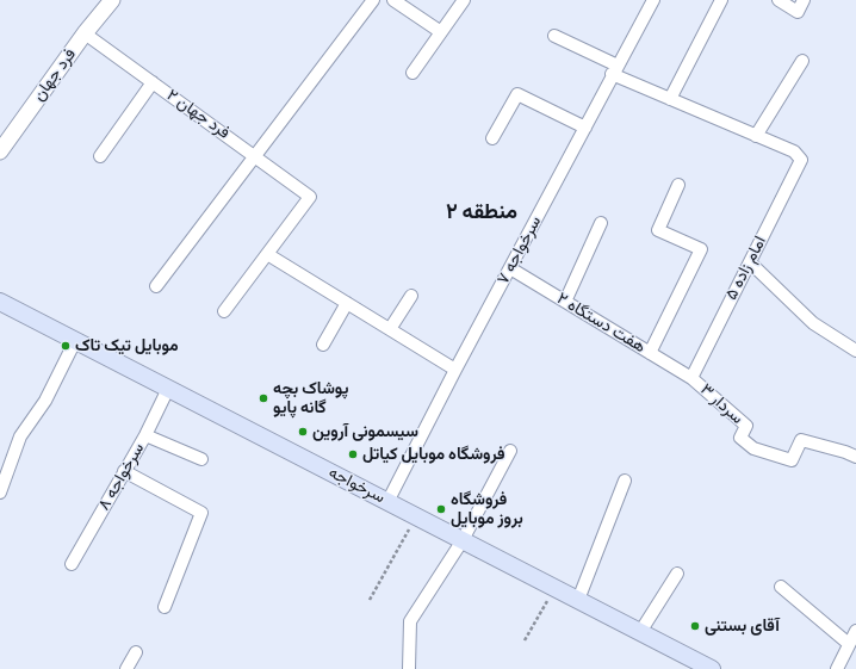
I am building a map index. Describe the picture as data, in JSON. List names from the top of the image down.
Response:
{
  "streets": {
    "main road": ["سرخواجه"],
    "street": [
      "فرد جهان",
      "۲ فرد جهان",
      "سرخواجه ۷",
      "۵ امام زاده",
      "هفت دستگاه ۲",
      "۳ سردار",
      "۸ سرخواجه"
    ]
  },
  "crossings": [
    ["فرد جهان", "۲ فرد جهان"],
    ["سرخواجه ۷", "هفت دستگاه ۲"],
    ["سرخواجه ۷", "سرخواجه"],
    ["۵ امام زاده", "هفت دستگاه ۲"],
    ["۵ امام زاده", "۳ سردار"],
    ["هفت دستگاه ۲", "۳ سردار"],
    ["۸ سرخواجه", "سرخواجه"]
  ],
  "districts": ["منطقه ۲"],
  "places": [
    "موبایل تیک تاک",
    "پوشاک بچه گانه پایو",
    "سیسمونی آروین",
    "فروشگاه موبایل کیاتل",
    "فروشگاه بروز موبایل",
    "آقای بستنی"
  ]
}
